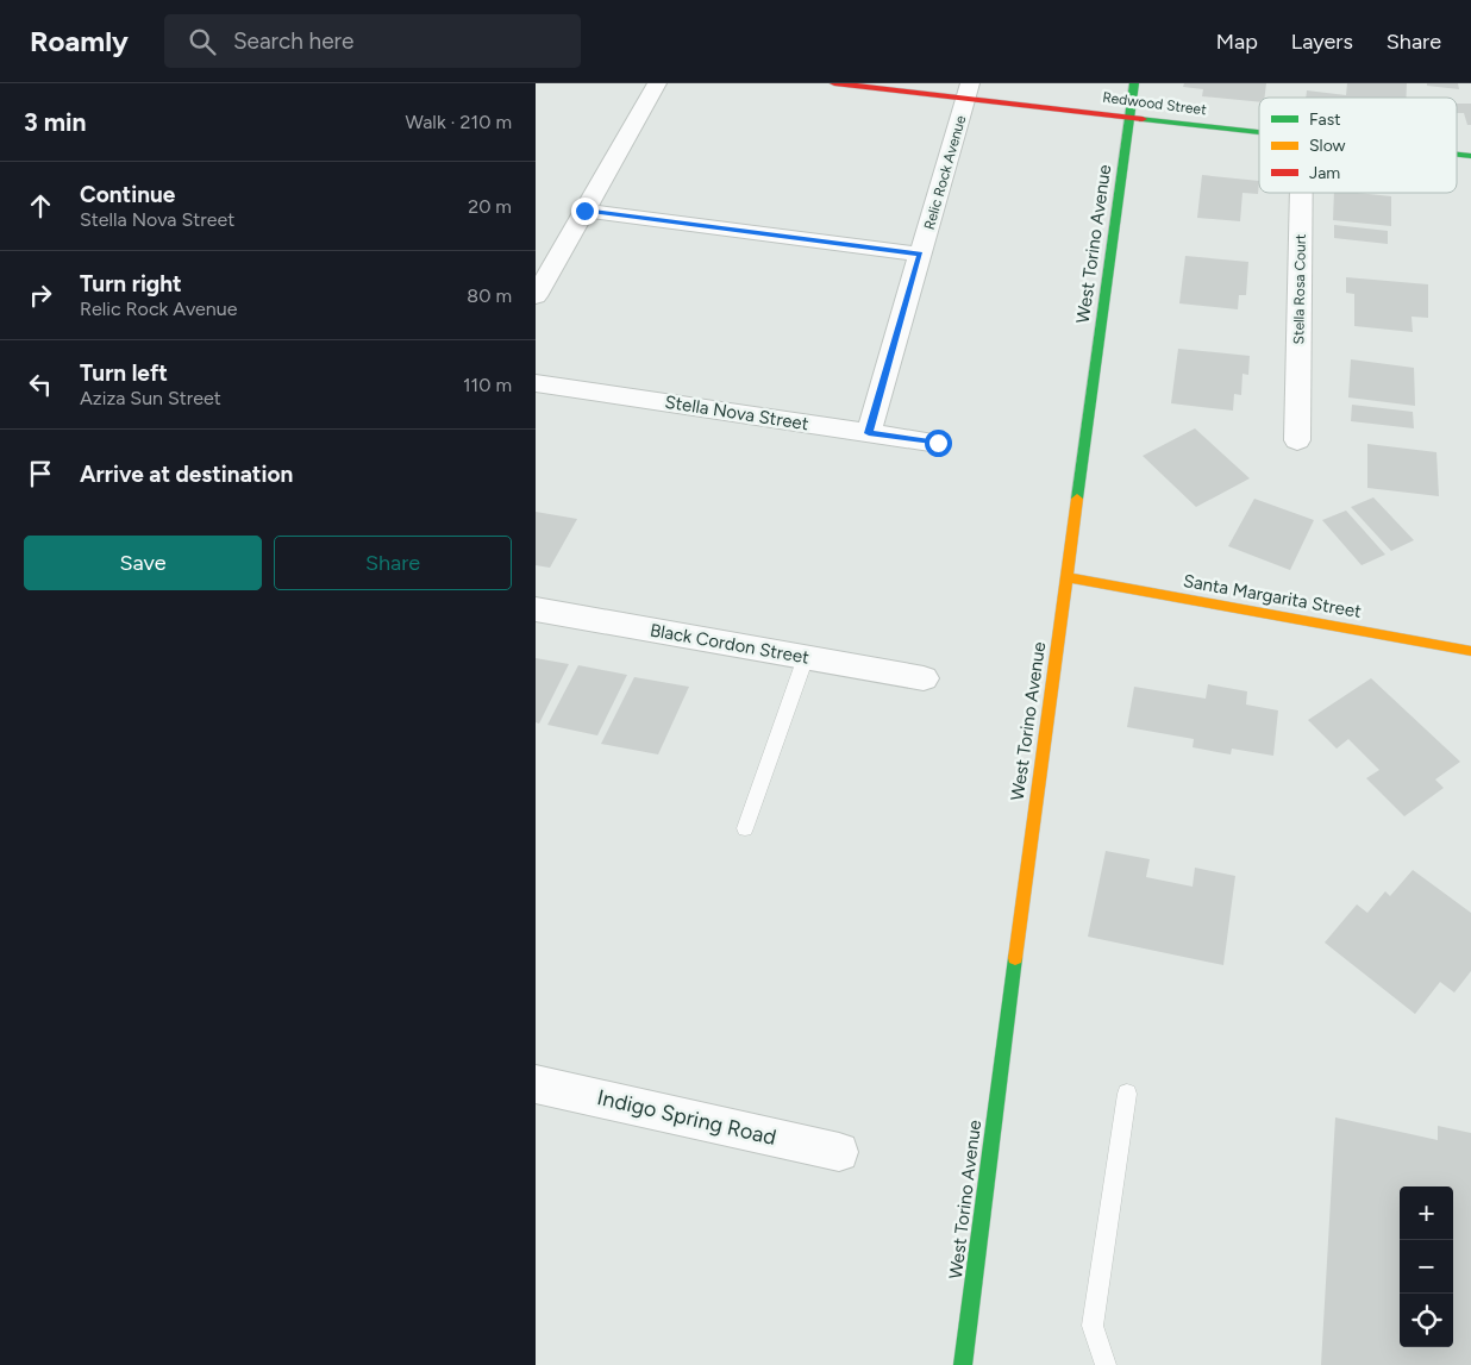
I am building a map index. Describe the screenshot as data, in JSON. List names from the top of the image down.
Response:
{
  "streets": {
    "street": [
      "Redwood Street",
      "Relic Rock Avenue",
      "West Torino Avenue",
      "Stella Rosa Court",
      "Stella Nova Street",
      "Santa Margarita Street",
      "Black Cordon Street",
      "Indigo Spring Road"
    ]
  },
  "crossings": [
    ["Redwood Street", "Relic Rock Avenue"],
    ["Redwood Street", "West Torino Avenue"],
    ["Relic Rock Avenue", "Stella Nova Street"],
    ["West Torino Avenue", "Santa Margarita Street"]
  ],
  "legend": ["Fast", "Slow", "Jam"],
  "page": {
    "header": "Roamly",
    "search": "Search here",
    "nav": ["Map", "Layers", "Share"],
    "heading": ["3 min", "Walk · 210 m"],
    "list": [
      ["Continue", "Stella Nova Street", "20 m"],
      ["Turn right", "Relic Rock Avenue", "80 m"],
      ["Turn left", "Aziza Sun Street", "110 m"],
      "Arrive at destination"
    ],
    "buttons": ["Save", "Share"],
    "map_buttons": ["+", "−"]
  }
}
